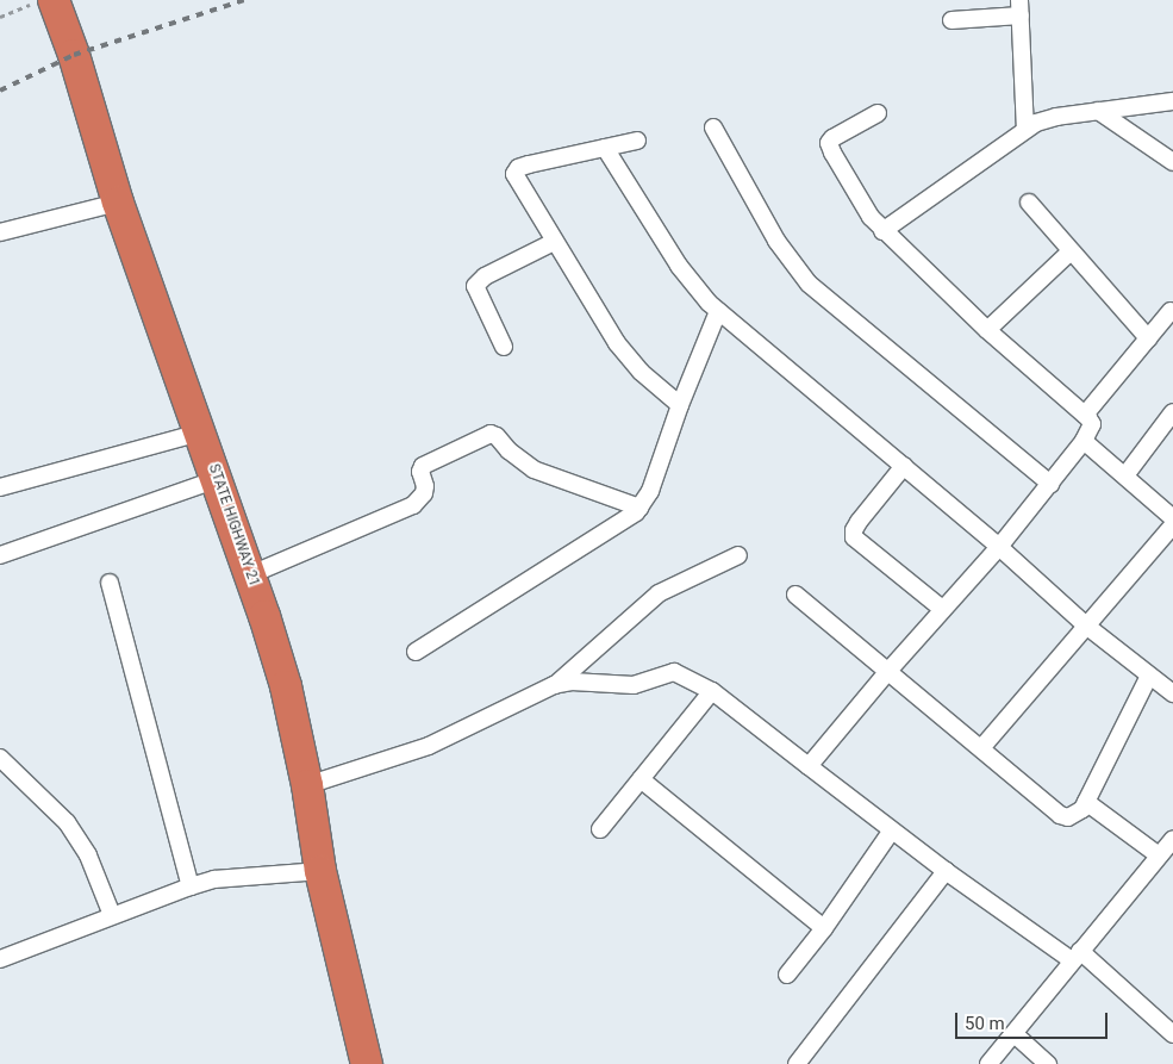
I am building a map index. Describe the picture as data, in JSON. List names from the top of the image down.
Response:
{
  "streets": {
    "highway": ["STATE HIGHWAY 21"]
  },
  "scale_bar": "50 m"
}
